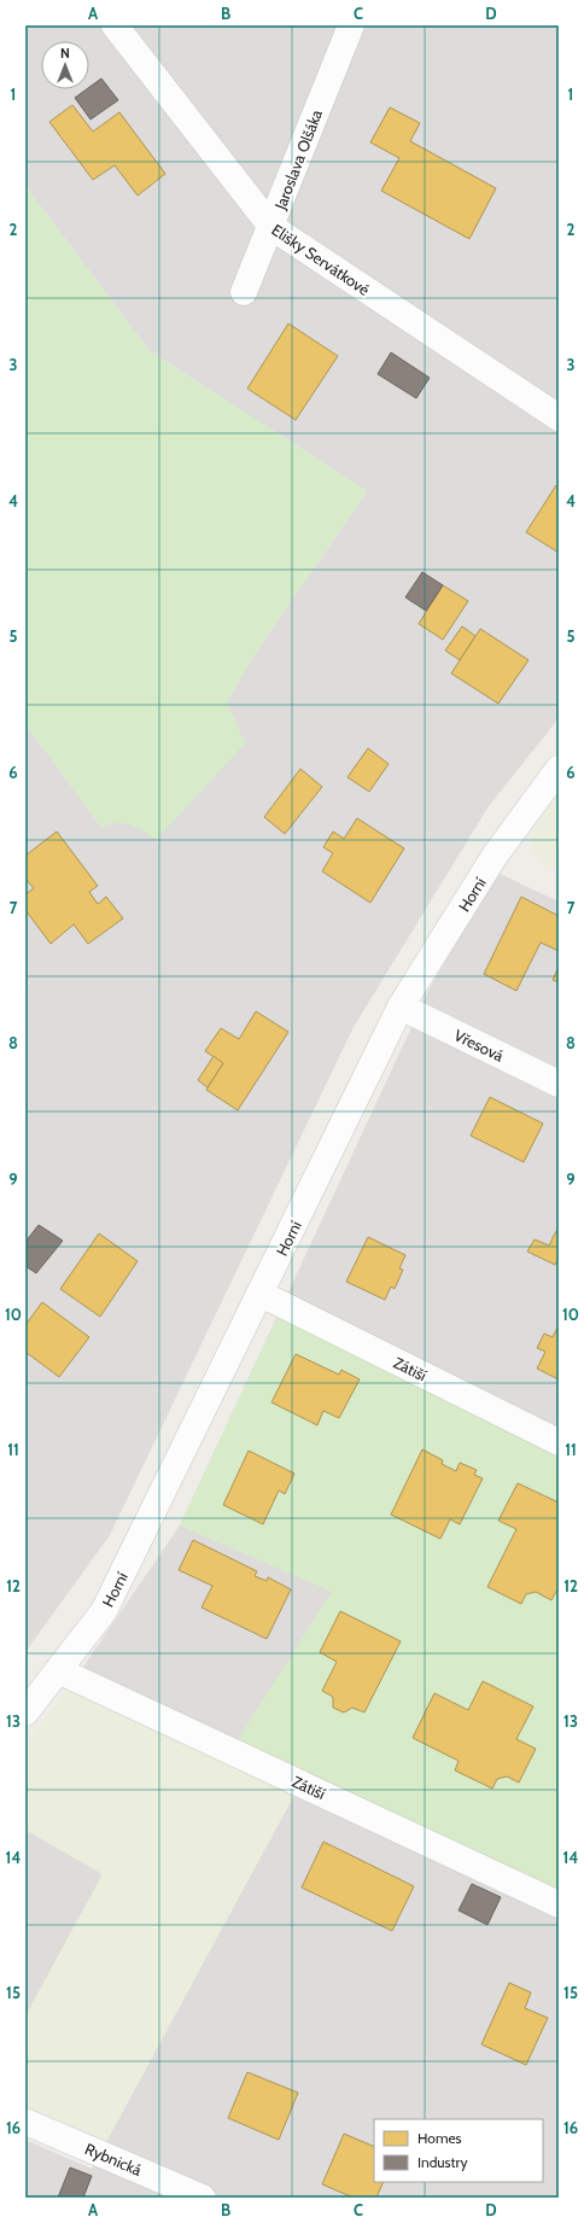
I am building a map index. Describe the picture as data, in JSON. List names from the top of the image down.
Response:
{
  "streets": {
    "street": [
      "Jaroslava Olšáka",
      "Elišky Servátkové",
      "Horní",
      "Vřesová",
      "Zátiší",
      "Rybnická"
    ]
  },
  "crossings": [
    ["Jaroslava Olšáka", "Elišky Servátkové"],
    ["Horní", "Vřesová"],
    ["Horní", "Zátiší"]
  ],
  "legend": ["Homes", "Industry"],
  "north": "top",
  "grid": {
    "columns": [
      "A",
      "B",
      "C",
      "D"
    ],
    "rows": [
      "1",
      "2",
      "3",
      "4",
      "5",
      "6",
      "7",
      "8",
      "9",
      "10",
      "11",
      "12",
      "13",
      "14",
      "15",
      "16"
    ]
  }
}
